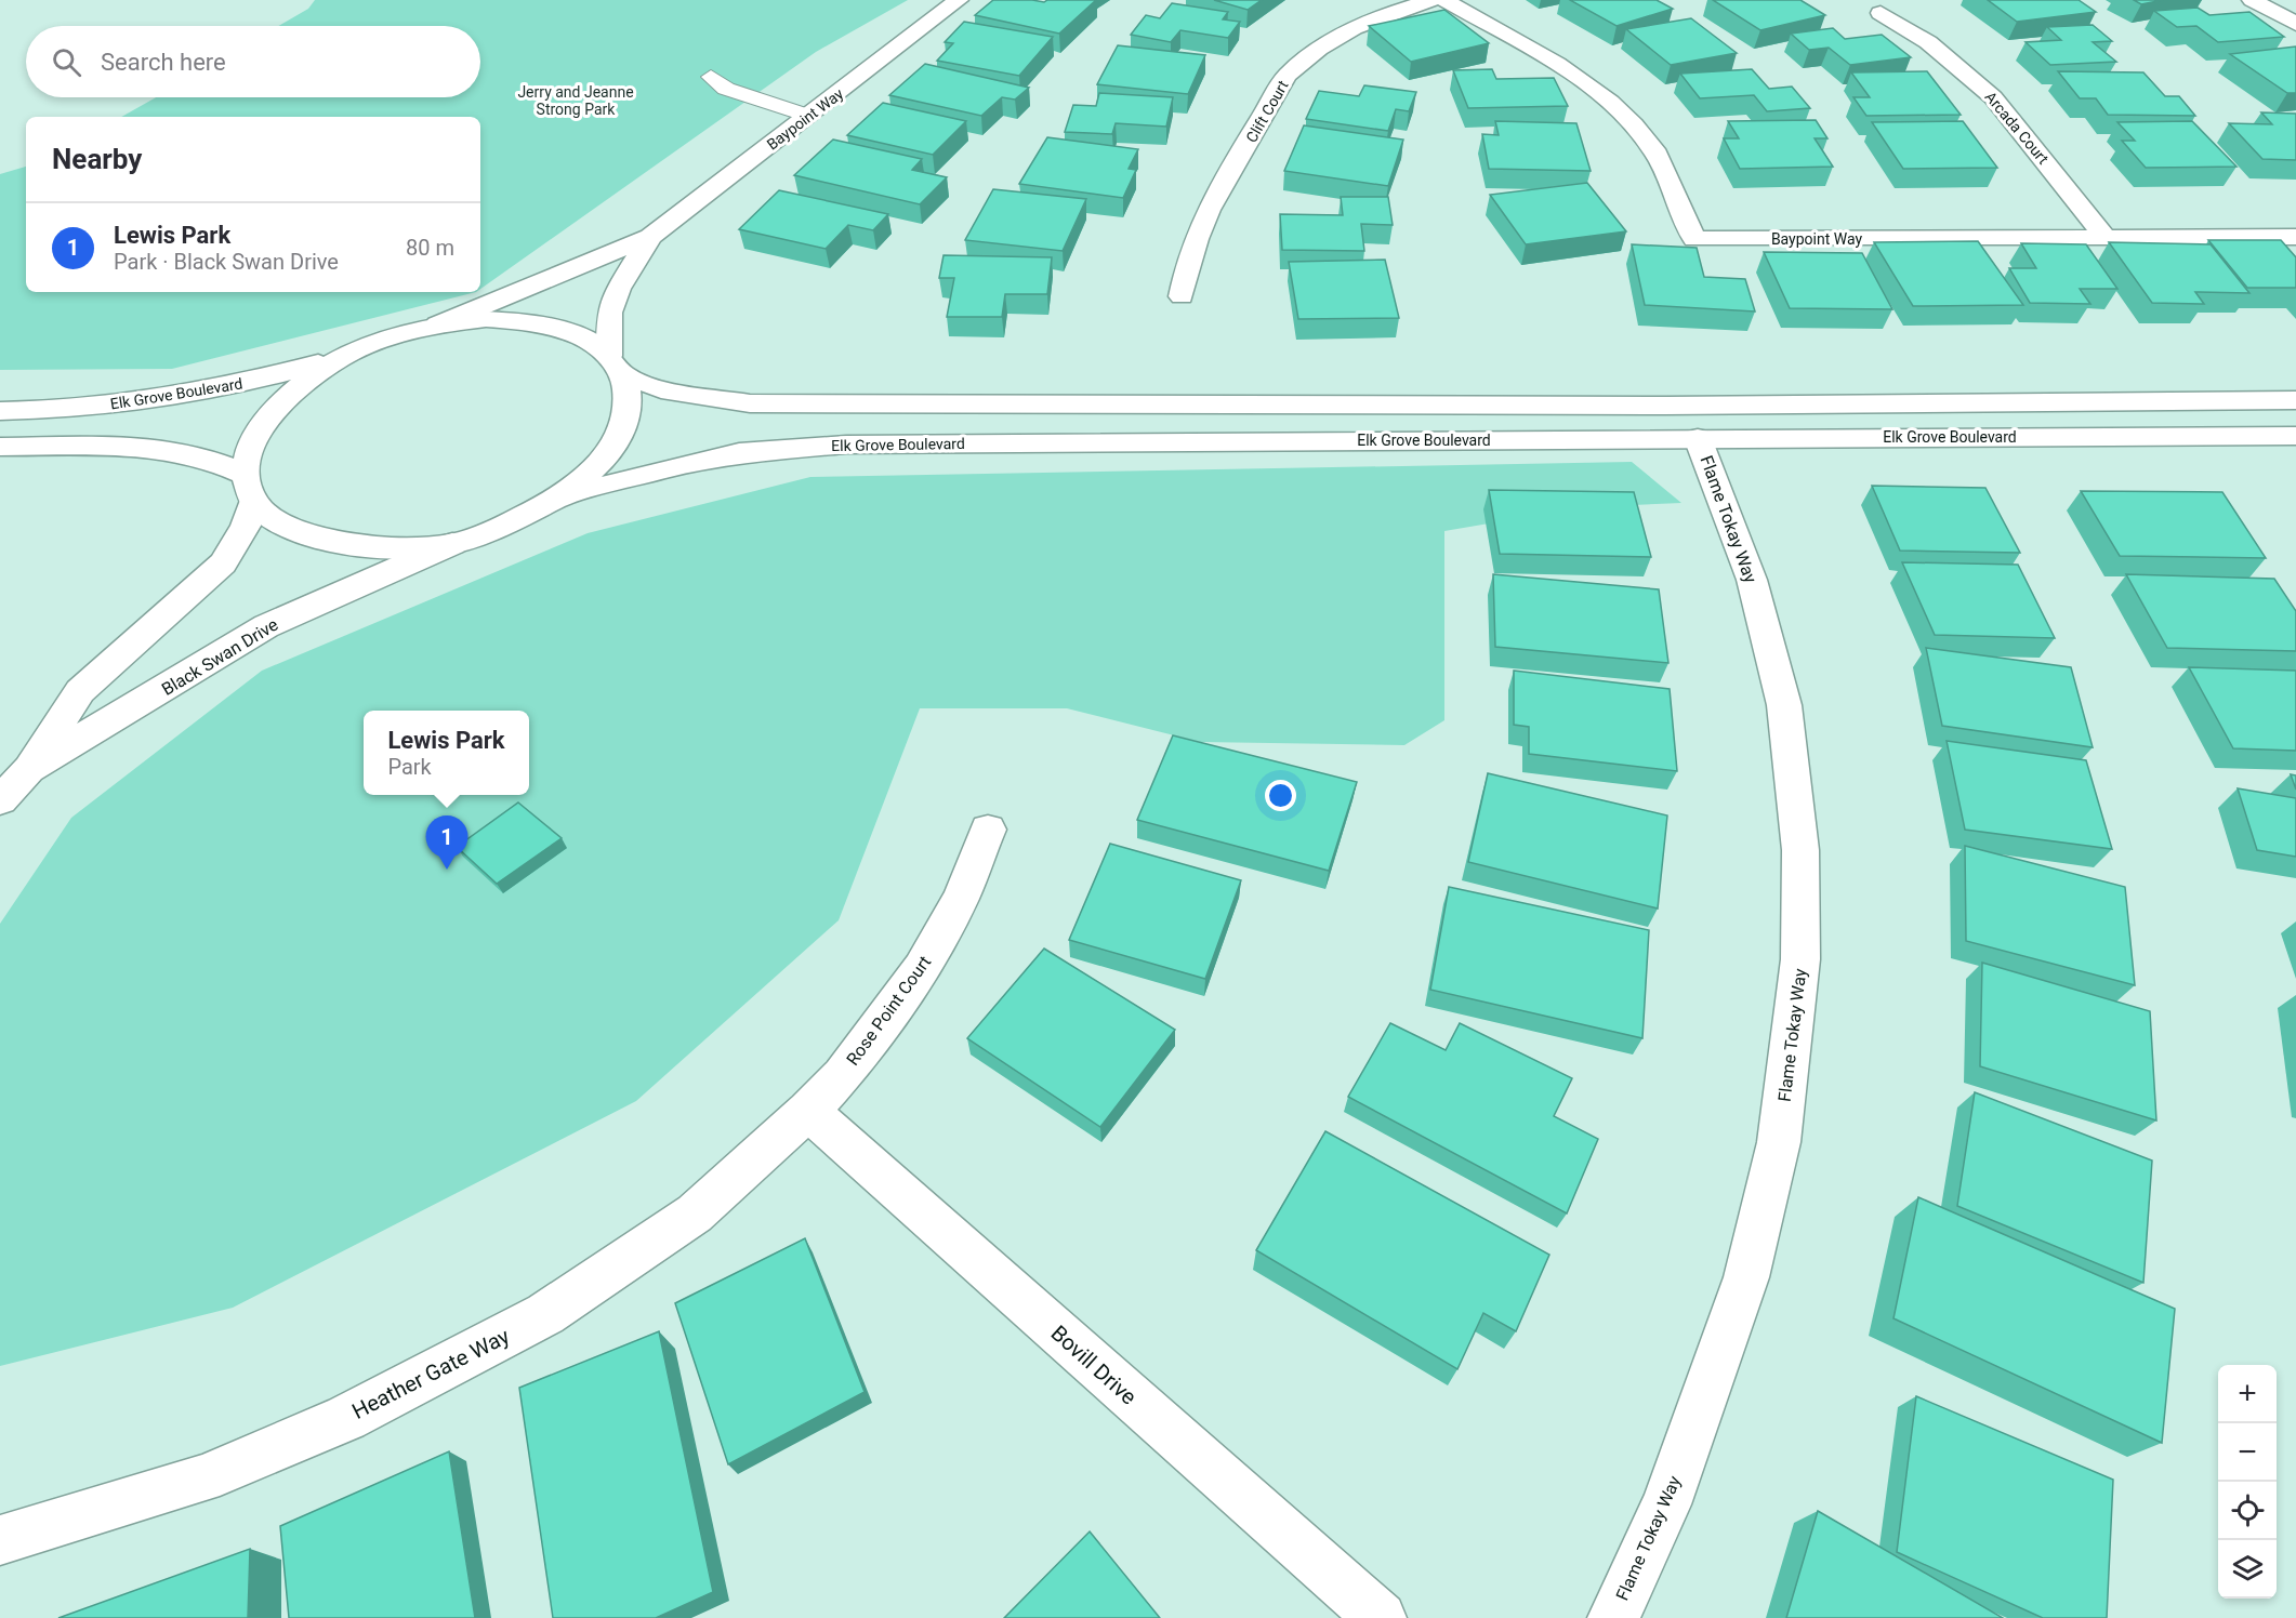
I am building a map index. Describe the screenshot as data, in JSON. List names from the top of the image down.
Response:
{
  "streets": {
    "street": [
      "Clift Court",
      "Baypoint Way",
      "Arcada Court",
      "Elk Grove Boulevard",
      "Flame Tokay Way",
      "Black Swan Drive",
      "Rose Point Court",
      "Bovill Drive",
      "Heather Gate Way"
    ]
  },
  "crossings": [
    ["Baypoint Way", "Arcada Court"],
    ["Baypoint Way", "Elk Grove Boulevard"],
    ["Elk Grove Boulevard", "Flame Tokay Way"],
    ["Elk Grove Boulevard", "Black Swan Drive"],
    ["Rose Point Court", "Bovill Drive"],
    ["Rose Point Court", "Heather Gate Way"],
    ["Bovill Drive", "Heather Gate Way"]
  ],
  "parks": ["Jerry and Jeanne Strong Park"],
  "page": {
    "search": "Search here",
    "heading": "Nearby",
    "list": [
      {
        "mark": "1",
        "name": "Lewis Park",
        "note": "Park · Black Swan Drive",
        "value": "80 m"
      }
    ],
    "popup": ["Lewis Park", "Park"],
    "pins": "1",
    "map_buttons": ["+", "−"]
  }
}
